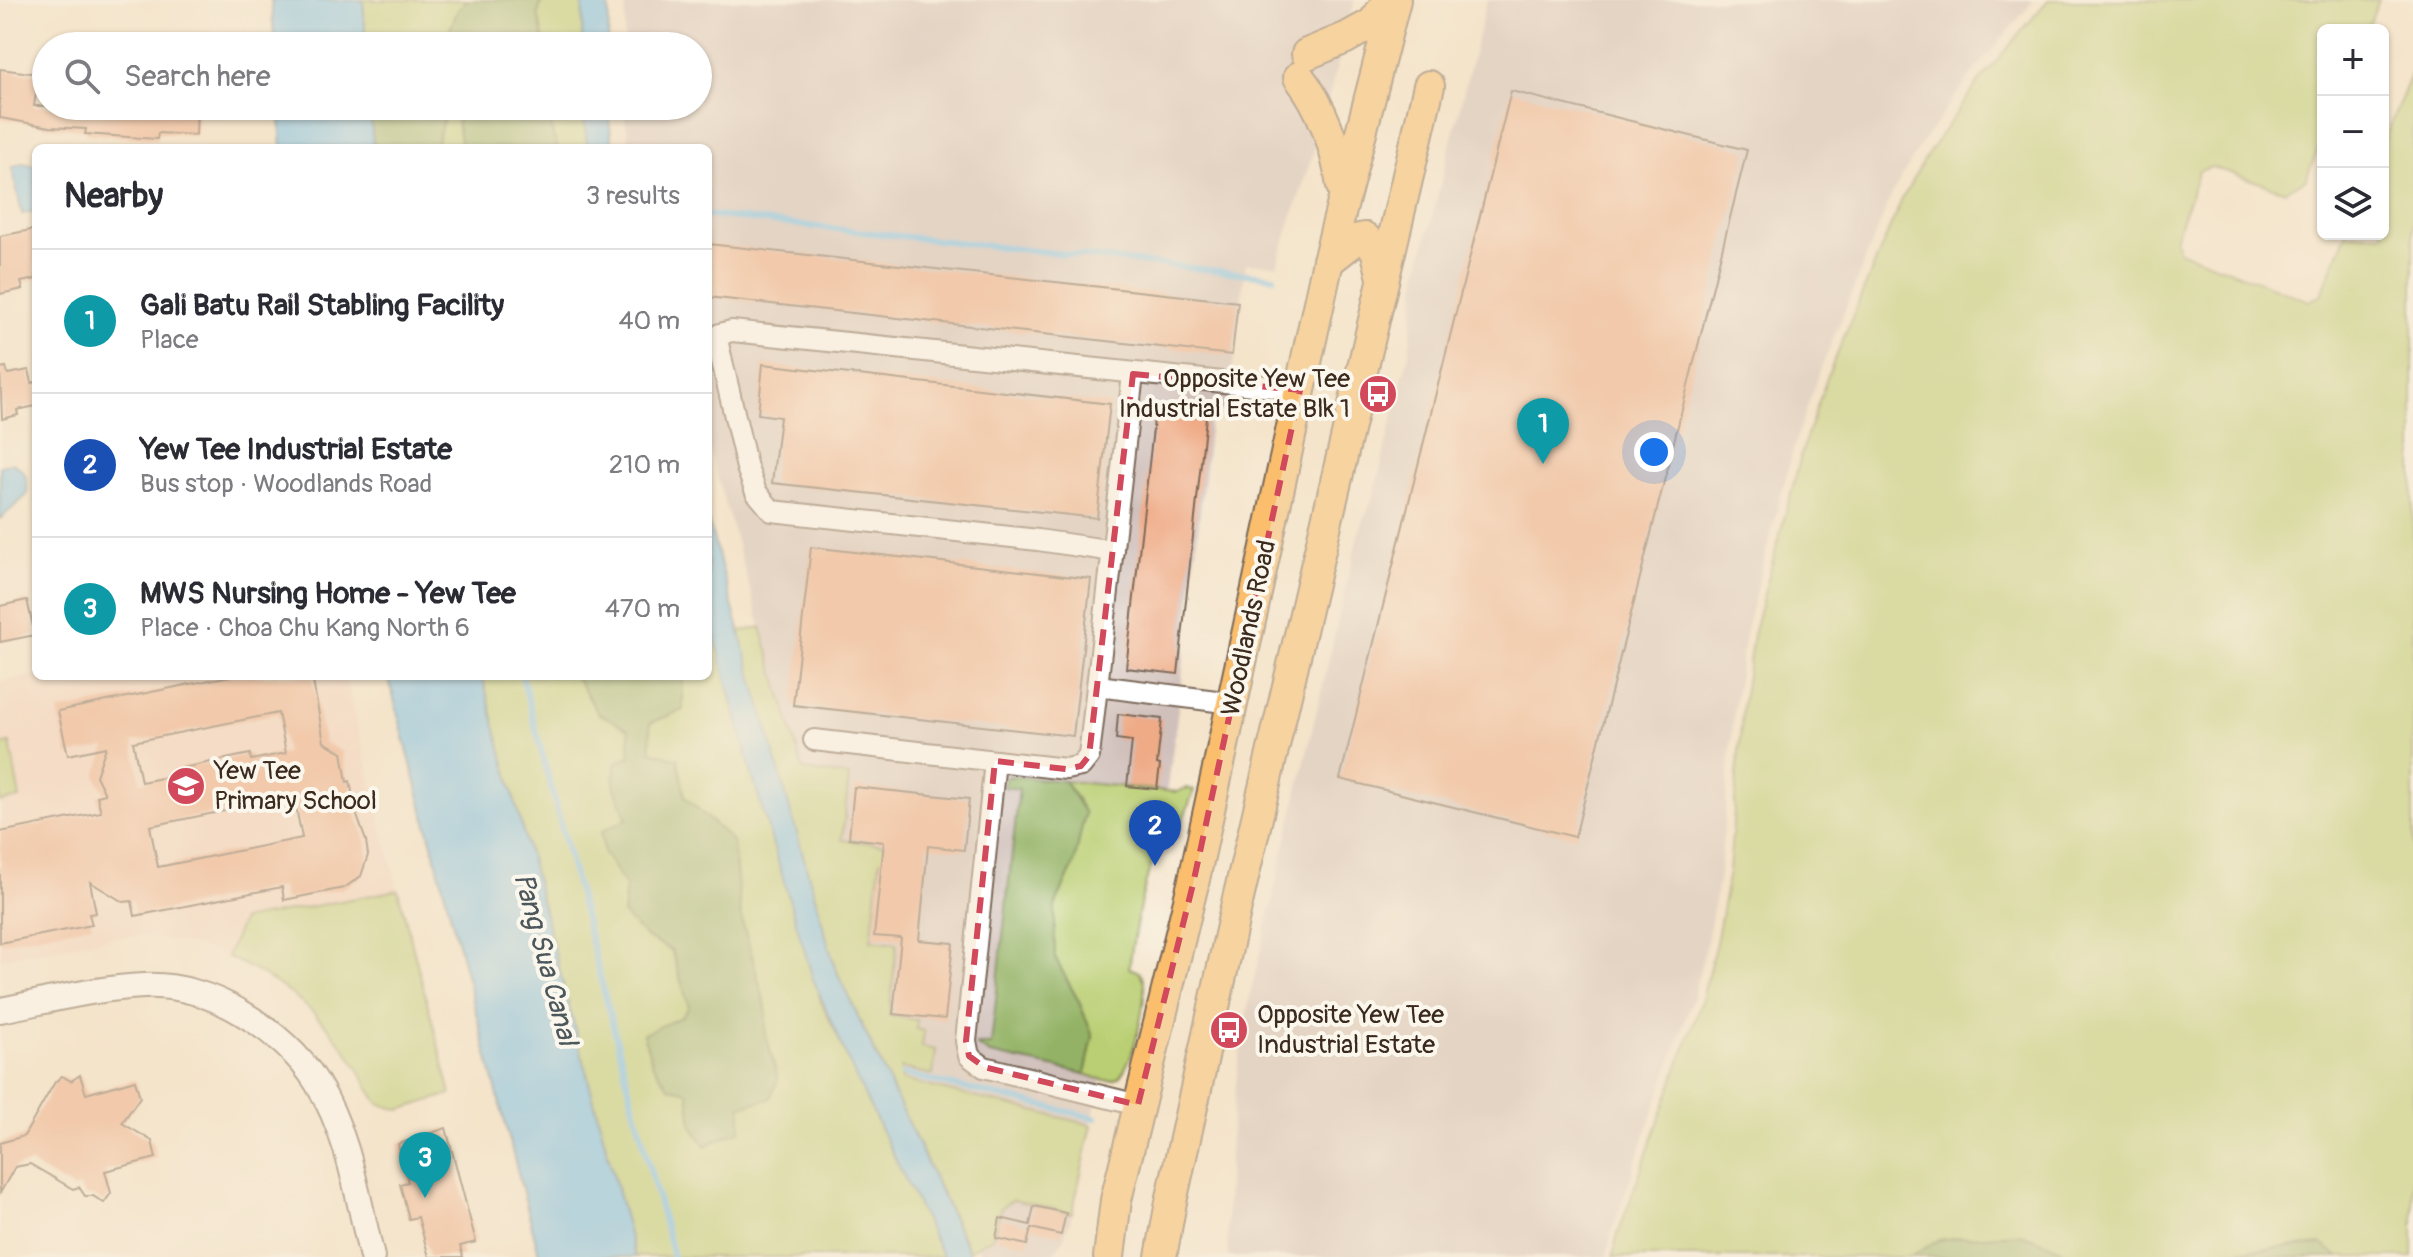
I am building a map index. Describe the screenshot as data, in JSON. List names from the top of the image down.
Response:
{
  "streets": {
    "main road": ["Woodlands Road"]
  },
  "water": ["Pang Sua Canal"],
  "places": {
    "bus stop": ["Opposite Yew Tee Industrial Estate Blk 1", "Opposite Yew Tee Industrial Estate"],
    "school or university": ["Yew Tee Primary School"]
  },
  "page": {
    "map_buttons": ["+", "−"],
    "search": "Search here",
    "heading": ["Nearby", "3 results"],
    "list": [
      {
        "mark": "1",
        "name": "Gali Batu Rail Stabling Facility",
        "note": "Place",
        "value": "40 m"
      },
      {
        "mark": "2",
        "name": "Yew Tee Industrial Estate",
        "note": "Bus stop · Woodlands Road",
        "value": "210 m"
      },
      {
        "mark": "3",
        "name": "MWS Nursing Home - Yew Tee",
        "note": "Place · Choa Chu Kang North 6",
        "value": "470 m"
      }
    ],
    "pins": ["1", "2", "3"]
  }
}
